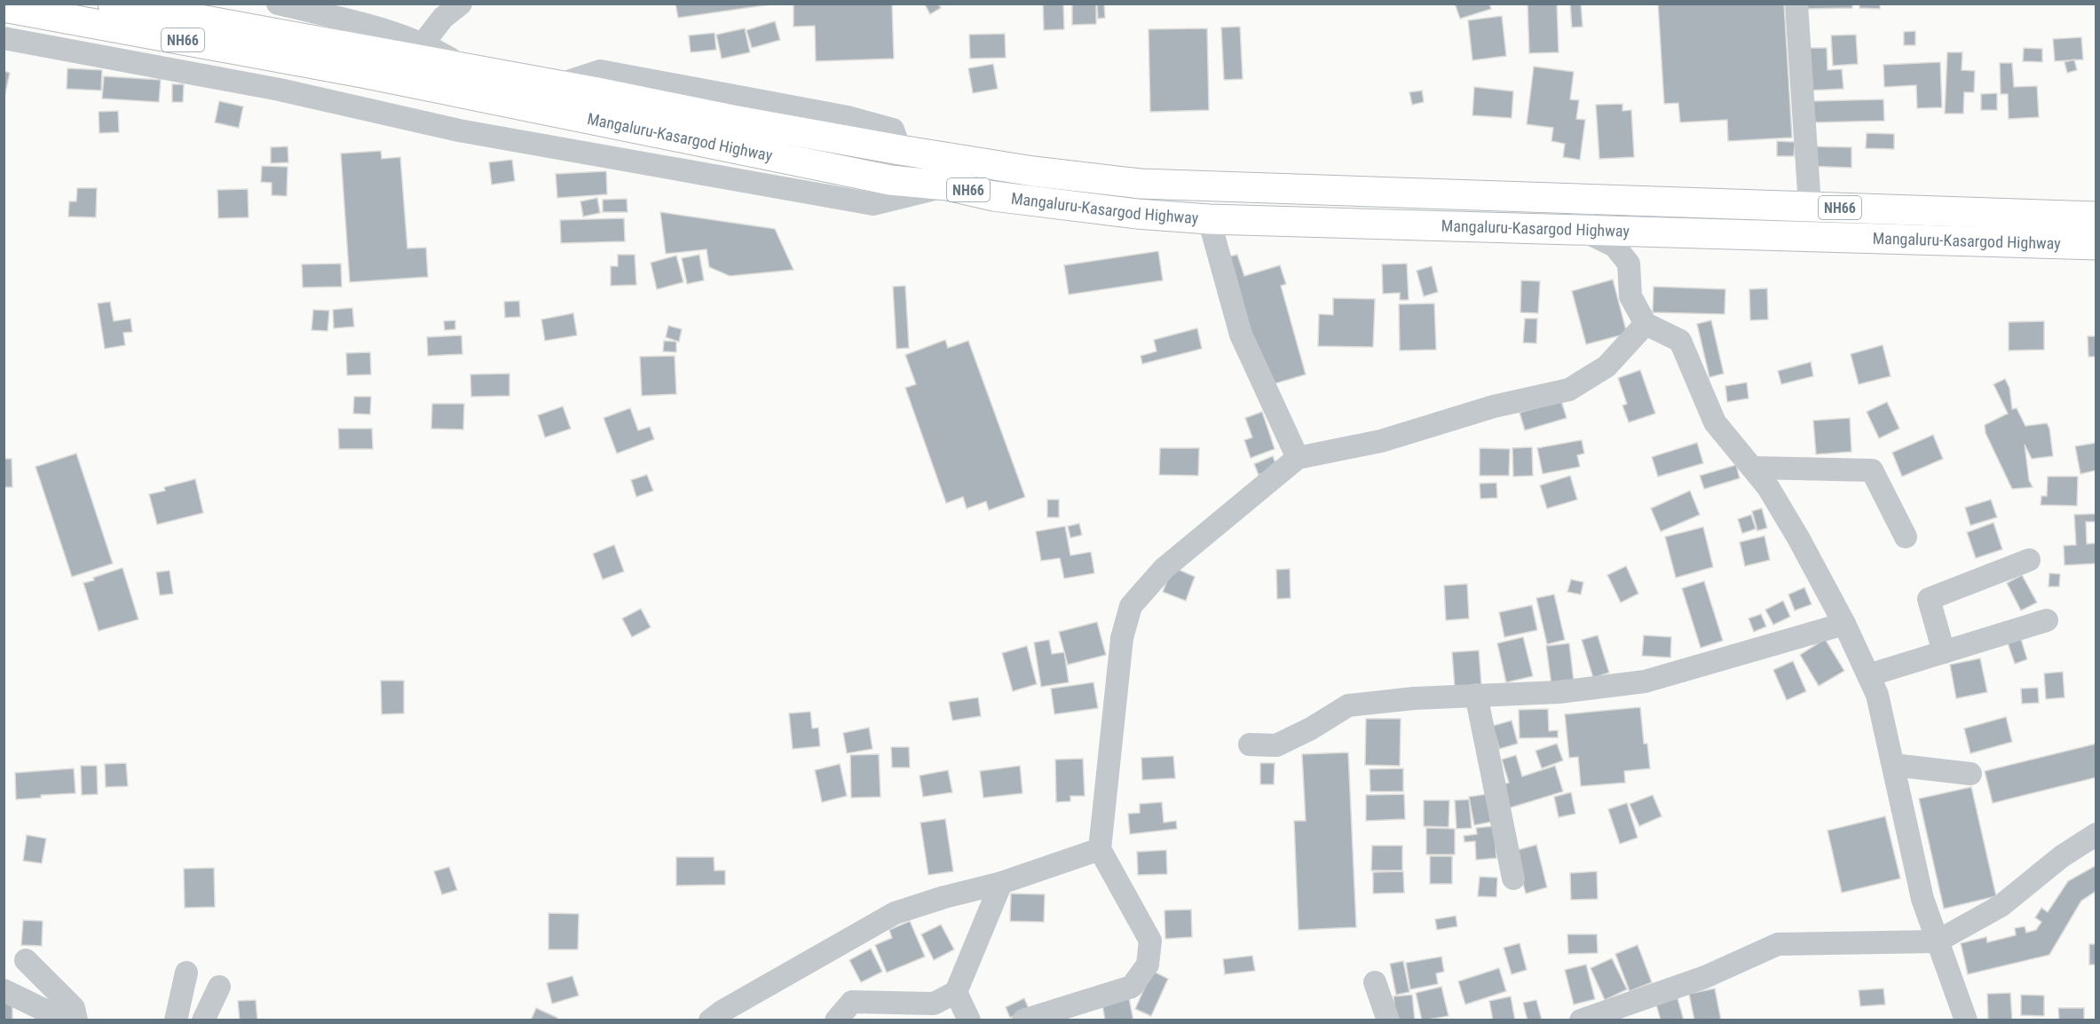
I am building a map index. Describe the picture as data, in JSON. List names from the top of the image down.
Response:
{
  "streets": {
    "highway": ["NH66", "Mangaluru-Kasargod Highway"]
  }
}
